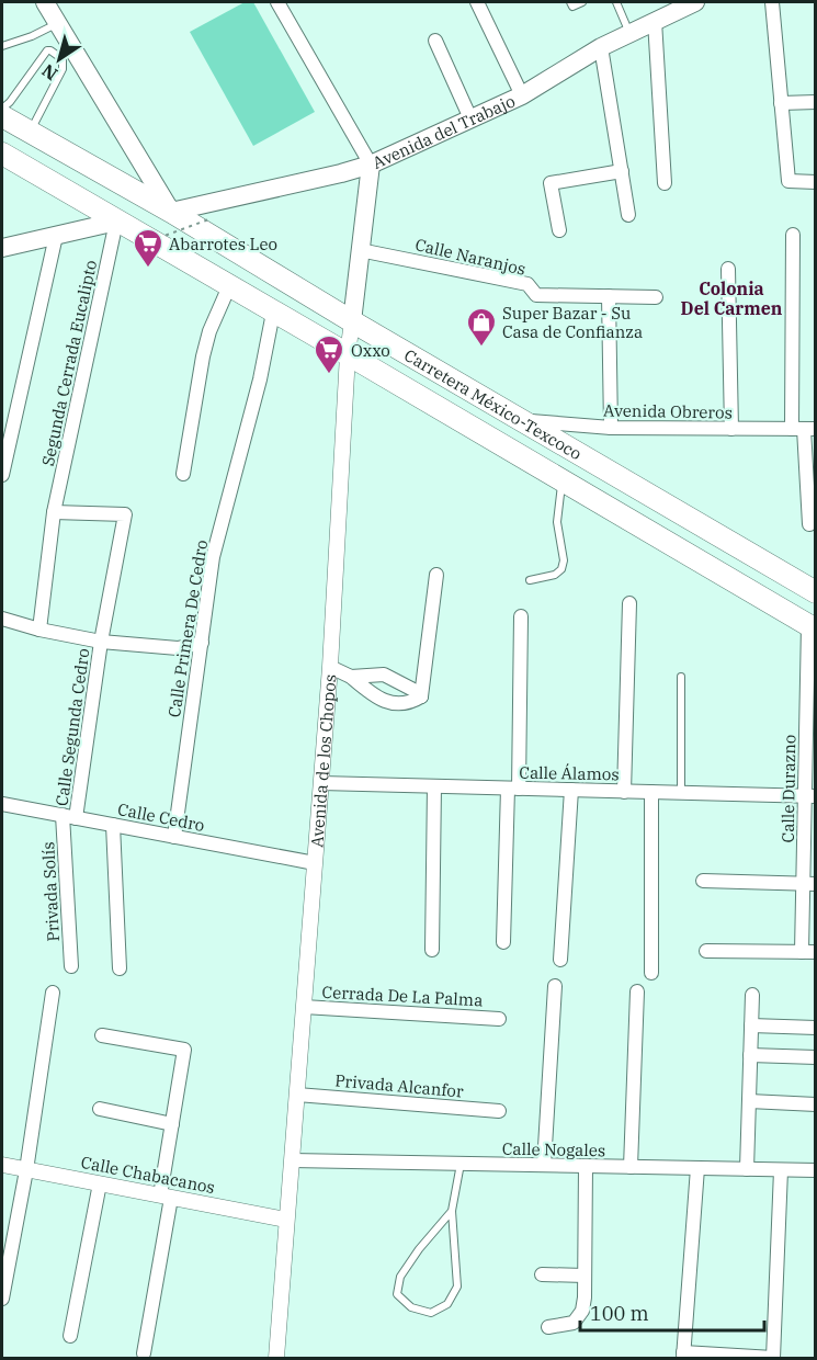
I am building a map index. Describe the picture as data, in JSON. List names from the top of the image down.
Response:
{
  "streets": {
    "highway": ["Carretera México-Texcoco"],
    "main road": ["Avenida del Trabajo", "Avenida de los Chopos"],
    "street": [
      "Calle Naranjos",
      "Segunda Cerrada Eucalipto",
      "Avenida Obreros",
      "Calle Primera De Cedro",
      "Calle Segunda Cedro",
      "Calle Álamos",
      "Calle Durazno",
      "Calle Cedro",
      "Privada Solís",
      "Cerrada De La Palma",
      "Privada Alcanfor",
      "Calle Nogales",
      "Calle Chabacanos"
    ]
  },
  "crossings": [
    ["Avenida del Trabajo", "Carretera México-Texcoco"],
    ["Avenida del Trabajo", "Avenida de los Chopos"],
    ["Calle Naranjos", "Avenida de los Chopos"],
    ["Segunda Cerrada Eucalipto", "Carretera México-Texcoco"],
    ["Segunda Cerrada Eucalipto", "Calle Segunda Cedro"],
    ["Carretera México-Texcoco", "Avenida Obreros"],
    ["Carretera México-Texcoco", "Calle Primera De Cedro"],
    ["Carretera México-Texcoco", "Avenida de los Chopos"],
    ["Carretera México-Texcoco", "Calle Durazno"],
    ["Calle Primera De Cedro", "Calle Cedro"],
    ["Calle Segunda Cedro", "Calle Cedro"],
    ["Calle Segunda Cedro", "Privada Solís"],
    ["Avenida de los Chopos", "Calle Álamos"],
    ["Avenida de los Chopos", "Calle Cedro"],
    ["Avenida de los Chopos", "Cerrada De La Palma"],
    ["Avenida de los Chopos", "Privada Alcanfor"],
    ["Avenida de los Chopos", "Calle Nogales"],
    ["Avenida de los Chopos", "Calle Chabacanos"],
    ["Calle Álamos", "Calle Durazno"],
    ["Calle Cedro", "Privada Solís"]
  ],
  "districts": ["Colonia Del Carmen"],
  "places": {
    "supermarket": ["Abarrotes Leo", "Oxxo"],
    "shop": ["Super Bazar - Su Casa de Confianza"]
  },
  "scale_bar": "100 m",
  "north": "bottom left"
}
